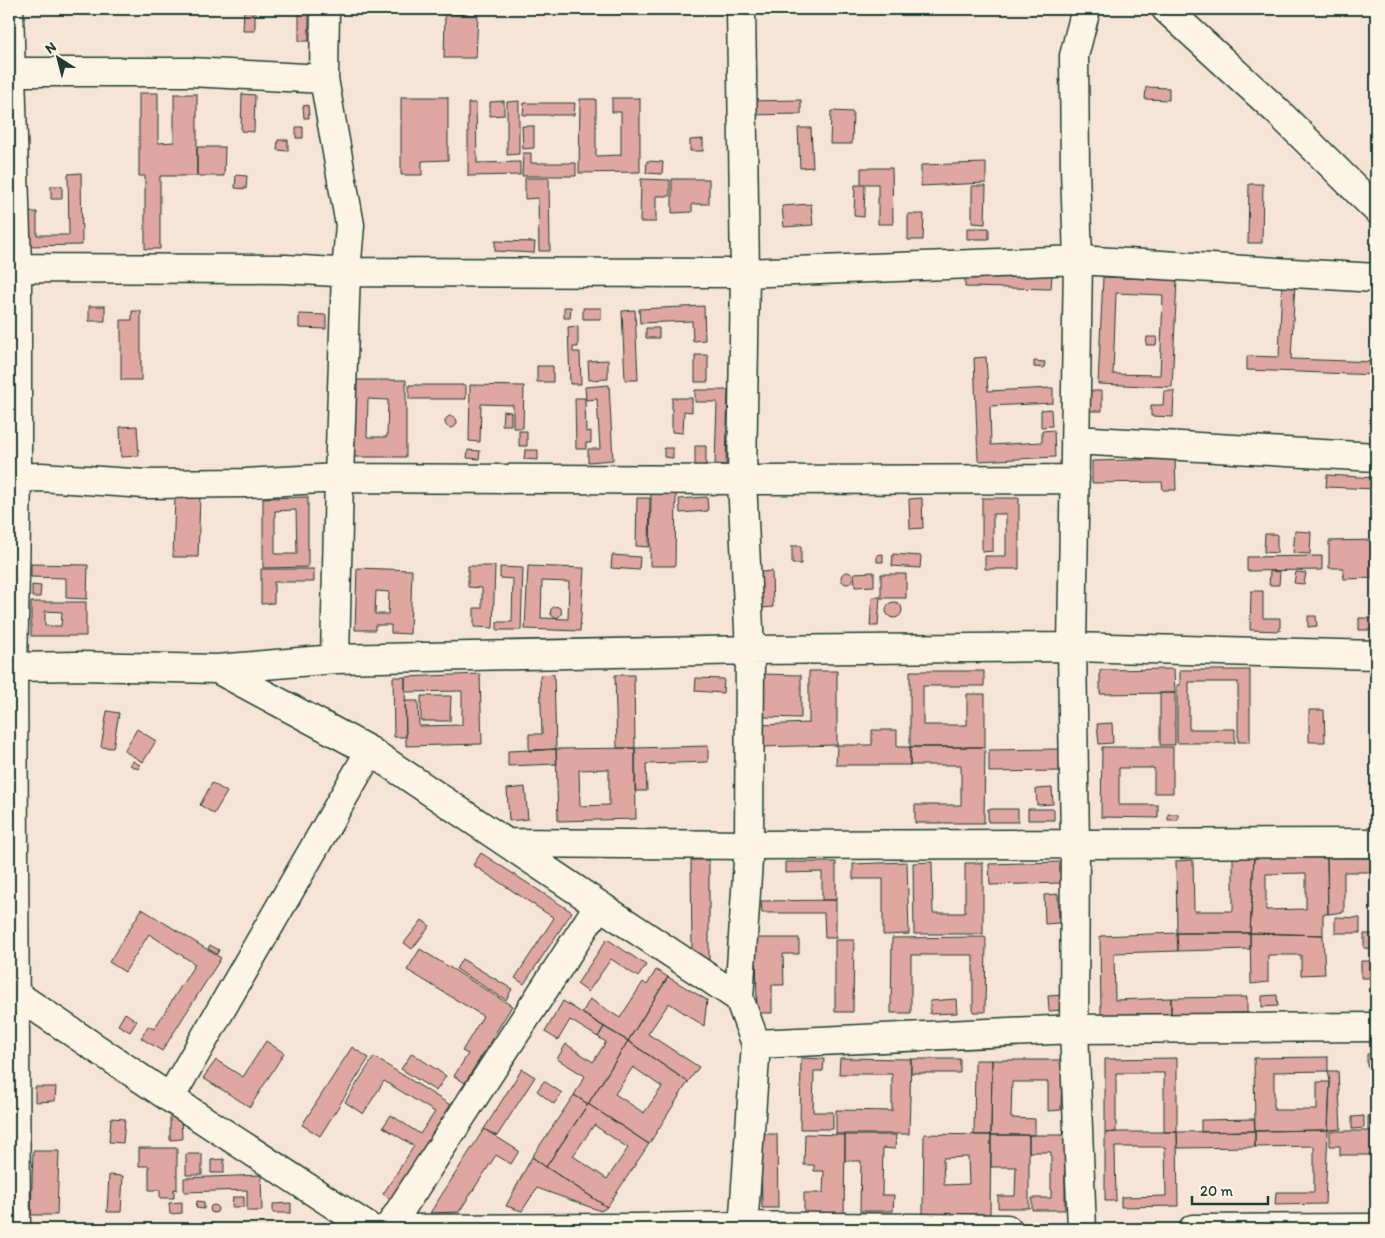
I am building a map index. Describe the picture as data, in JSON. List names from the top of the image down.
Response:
{
  "scale_bar": "20 m",
  "north": "top left"
}
